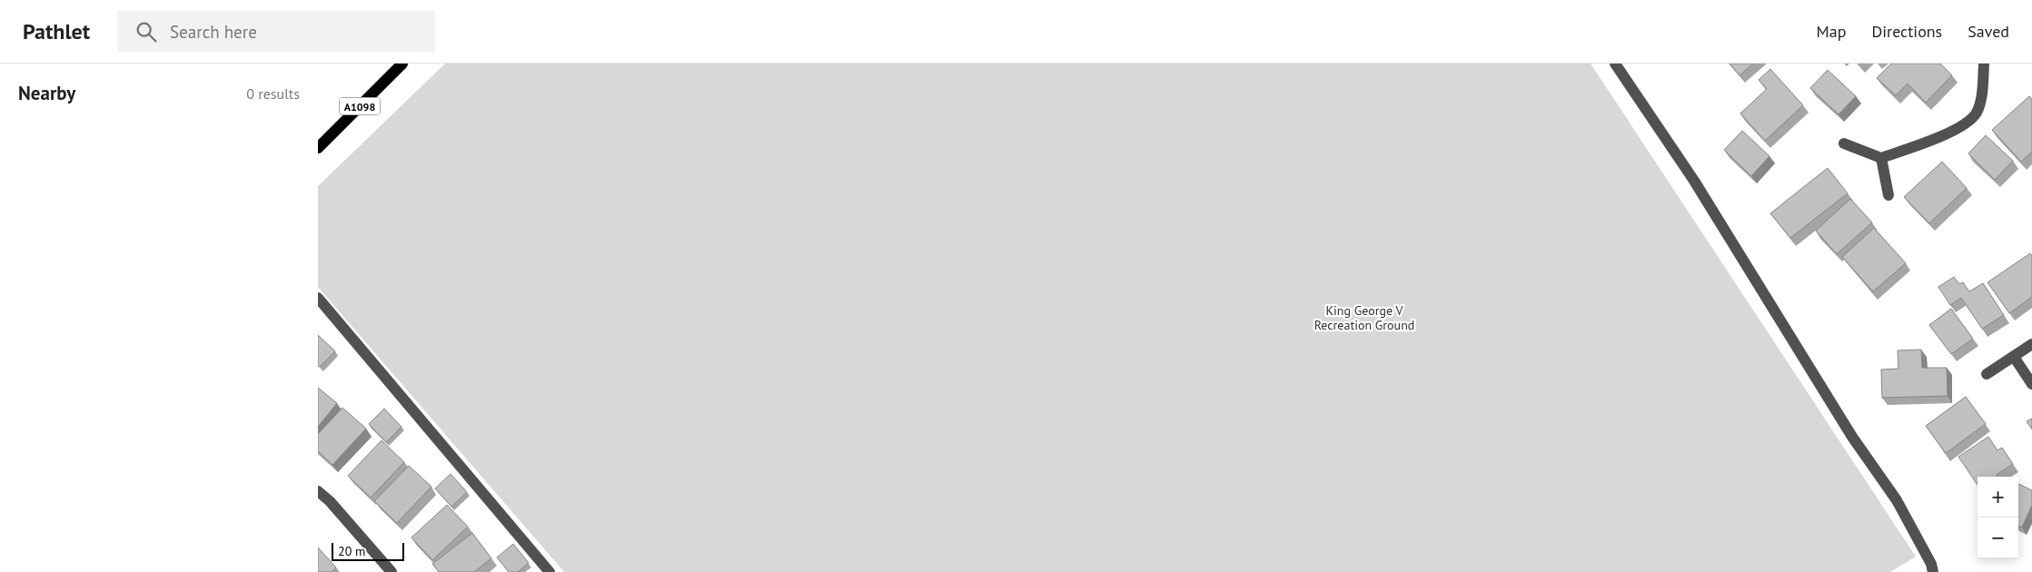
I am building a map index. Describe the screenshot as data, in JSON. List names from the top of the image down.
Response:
{
  "streets": {
    "main road": ["A1098"]
  },
  "parks": ["King George V Recreation Ground"],
  "scale_bar": "20 m",
  "page": {
    "header": "Pathlet",
    "search": "Search here",
    "nav": ["Map", "Directions", "Saved"],
    "heading": ["Nearby", "0 results"],
    "map_buttons": ["+", "−"],
    "scale": "20 m"
  }
}
